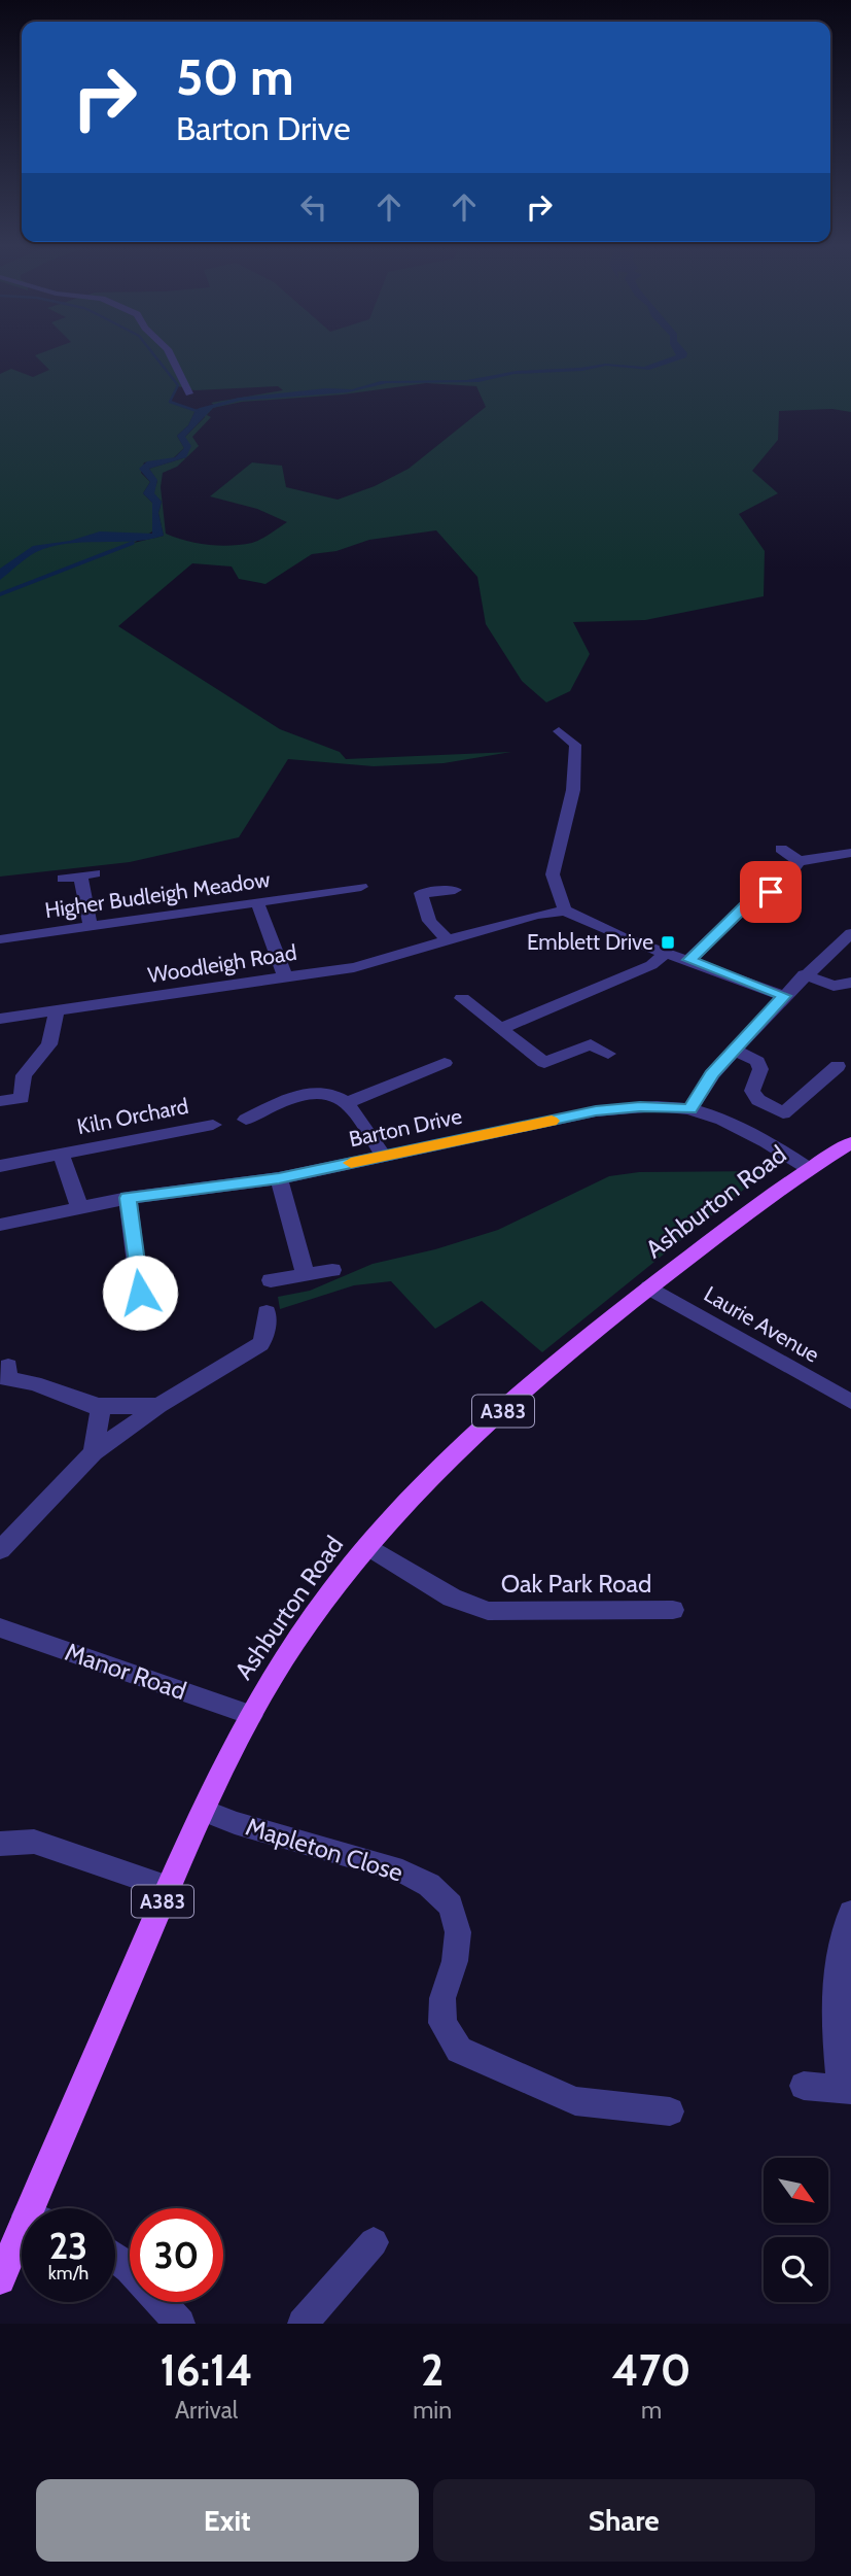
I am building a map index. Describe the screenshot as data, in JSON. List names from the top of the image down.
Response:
{
  "streets": {
    "main road": ["Ashburton Road", "A383"],
    "street": [
      "Higher Budleigh Meadow",
      "Woodleigh Road",
      "Kiln Orchard",
      "Barton Drive",
      "Laurie Avenue",
      "Oak Park Road",
      "Manor Road",
      "Mapleton Close"
    ]
  },
  "crossings": [
    ["Kiln Orchard", "Barton Drive"],
    ["Barton Drive", "Ashburton Road"],
    ["Ashburton Road", "Laurie Avenue"],
    ["Ashburton Road", "Oak Park Road"],
    ["Ashburton Road", "Manor Road"],
    ["Ashburton Road", "Mapleton Close"]
  ],
  "places": {
    "transit": ["Emblett Drive"]
  },
  "north": "bottom right",
  "page": {
    "turn": ["50 m", "Barton Drive"],
    "speed": "23 km/h",
    "limit": "30",
    "eta": [
      "16:14",
      "Arrival",
      "2",
      "min",
      "470",
      "m"
    ],
    "buttons": ["Exit", "Share"]
  }
}
